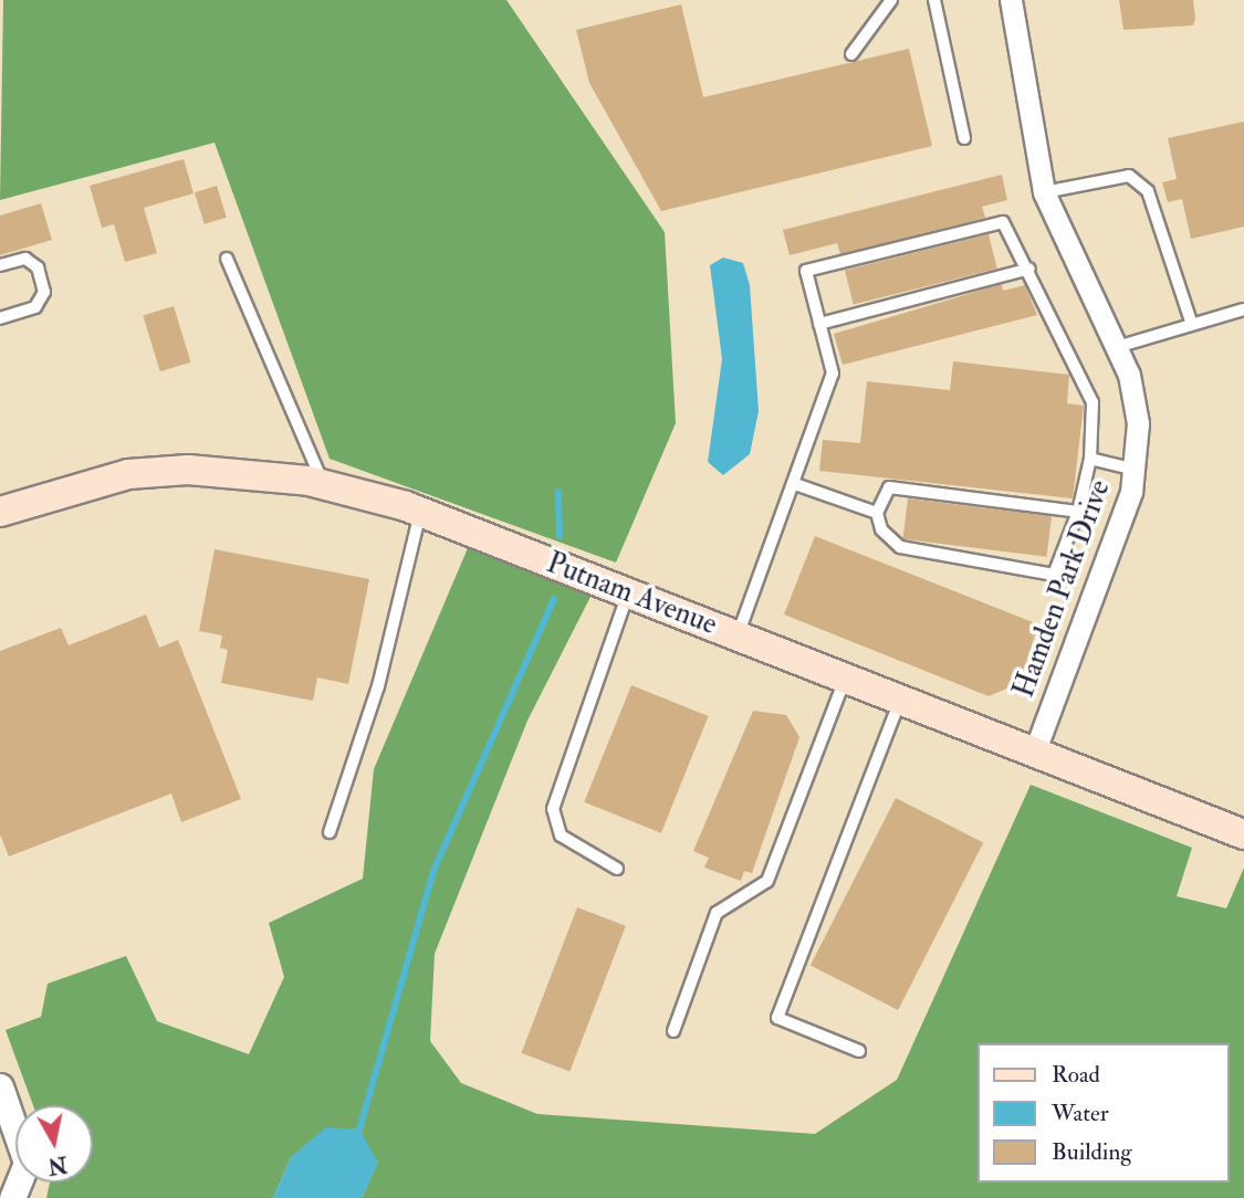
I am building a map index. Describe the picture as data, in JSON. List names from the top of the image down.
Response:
{
  "streets": {
    "main road": ["Putnam Avenue"],
    "street": ["Hamden Park Drive"]
  },
  "crossings": [
    ["Hamden Park Drive", "Putnam Avenue"]
  ],
  "legend": ["Road", "Water", "Building"],
  "north": "bottom"
}
